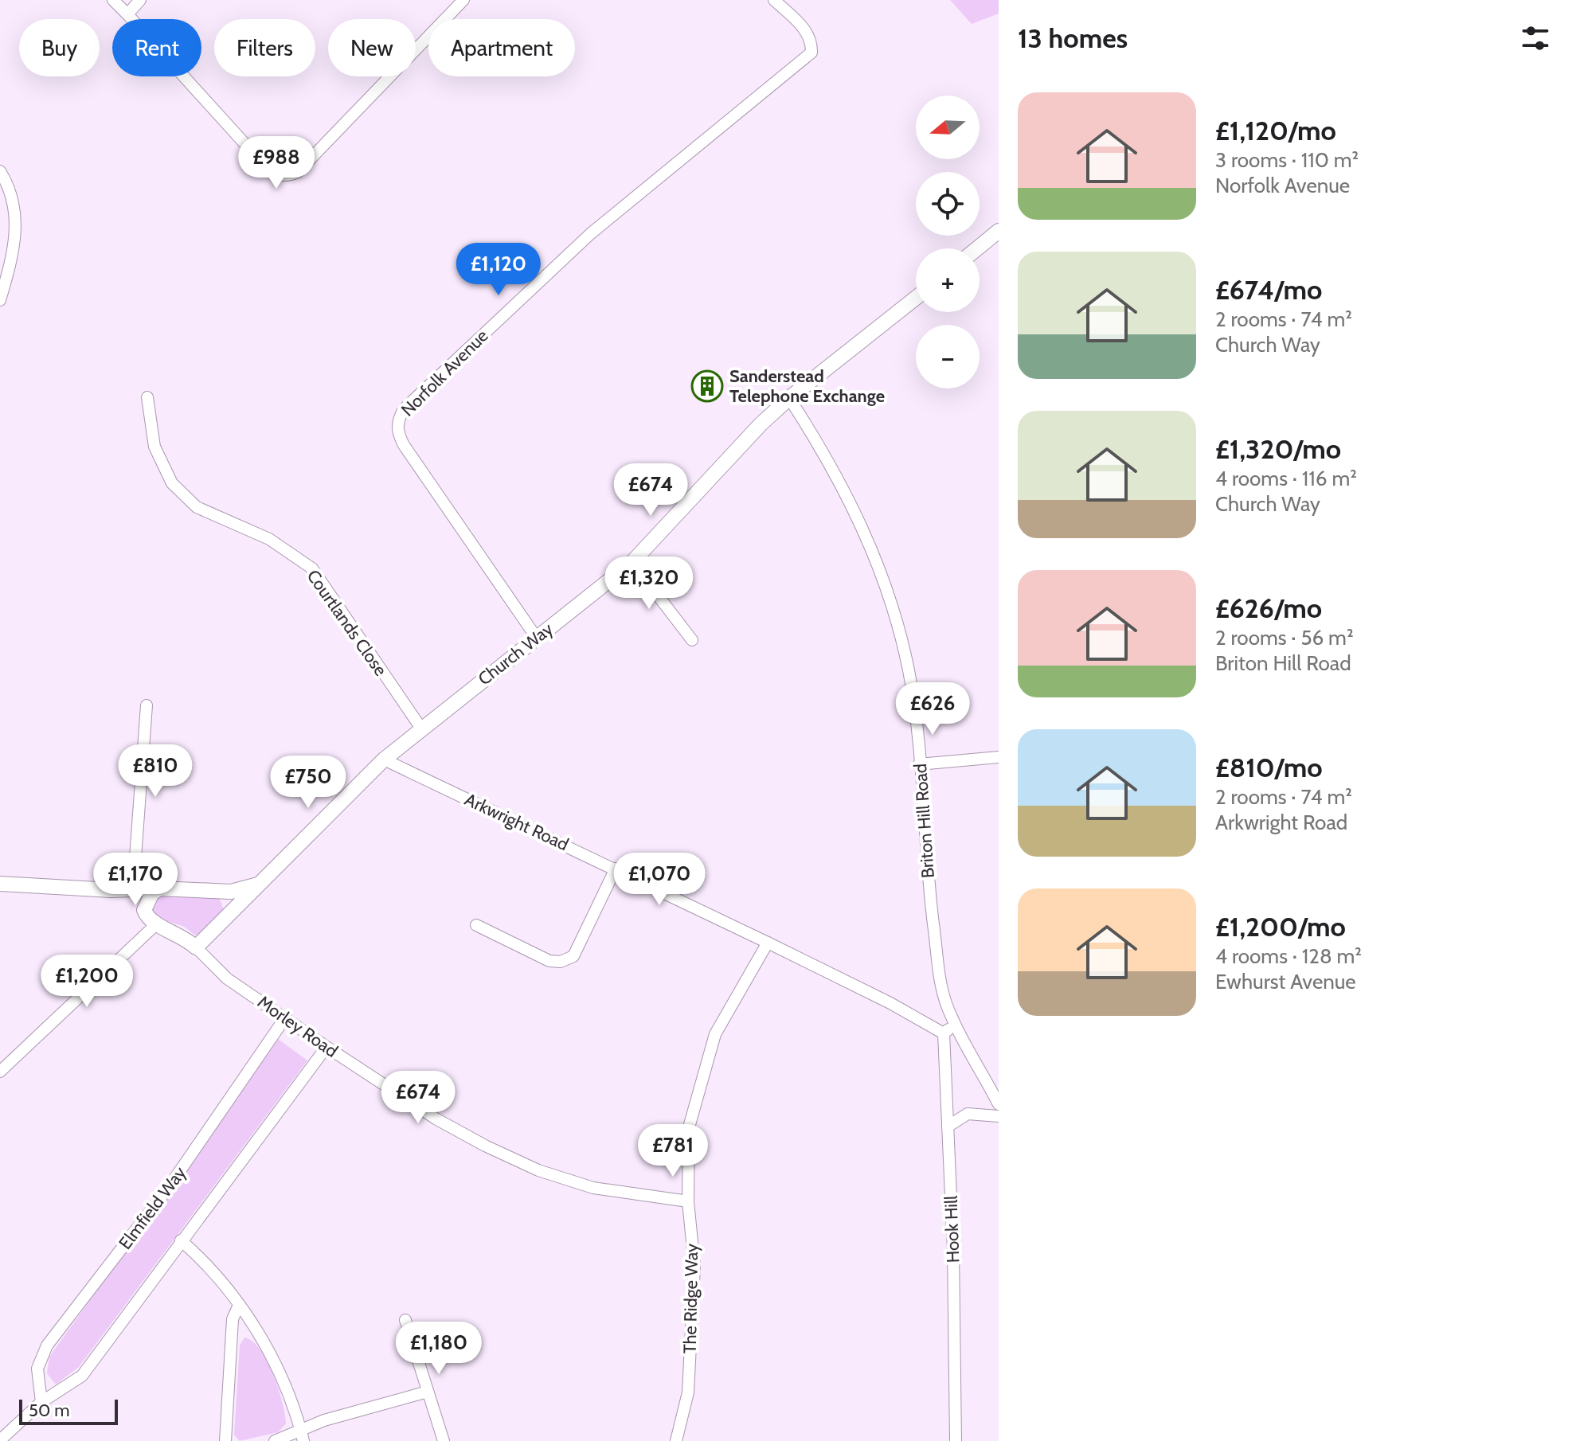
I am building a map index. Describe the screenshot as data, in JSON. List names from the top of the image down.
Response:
{
  "streets": {
    "street": [
      "Norfolk Avenue",
      "Courtlands Close",
      "Church Way",
      "Briton Hill Road",
      "Arkwright Road",
      "Morley Road",
      "Elmfield Way",
      "Hook Hill",
      "The Ridge Way"
    ]
  },
  "crossings": [
    ["Norfolk Avenue", "Church Way"],
    ["Courtlands Close", "Church Way"],
    ["Church Way", "Briton Hill Road"],
    ["Church Way", "Arkwright Road"],
    ["Arkwright Road", "Hook Hill"],
    ["Arkwright Road", "The Ridge Way"],
    ["Morley Road", "Elmfield Way"],
    ["Morley Road", "The Ridge Way"]
  ],
  "places": {
    "building": ["Sanderstead Telephone Exchange"]
  },
  "scale_bar": "50 m",
  "north": "left",
  "page": {
    "heading": "13 homes",
    "chip": [
      "Buy",
      "Rent",
      "Filters",
      "New",
      "Apartment"
    ],
    "list": [
      {
        "name": "£1,120/mo",
        "note": "3 rooms · 110 m² · Norfolk Avenue"
      },
      {
        "name": "£674/mo",
        "note": "2 rooms · 74 m² · Church Way"
      },
      {
        "name": "£1,320/mo",
        "note": "4 rooms · 116 m² · Church Way"
      },
      {
        "name": "£626/mo",
        "note": "2 rooms · 56 m² · Briton Hill Road"
      },
      {
        "name": "£810/mo",
        "note": "2 rooms · 74 m² · Arkwright Road"
      },
      {
        "name": "£1,200/mo",
        "note": "4 rooms · 128 m² · Ewhurst Avenue"
      }
    ],
    "map_buttons": ["+", "−"],
    "price": [
      "£988",
      "£1,120",
      "£674",
      "£1,320",
      "£626",
      "£810",
      "£750",
      "£1,170",
      "£1,070",
      "£1,200",
      "£674",
      "£781",
      "£1,180"
    ],
    "scale": "50 m"
  }
}
